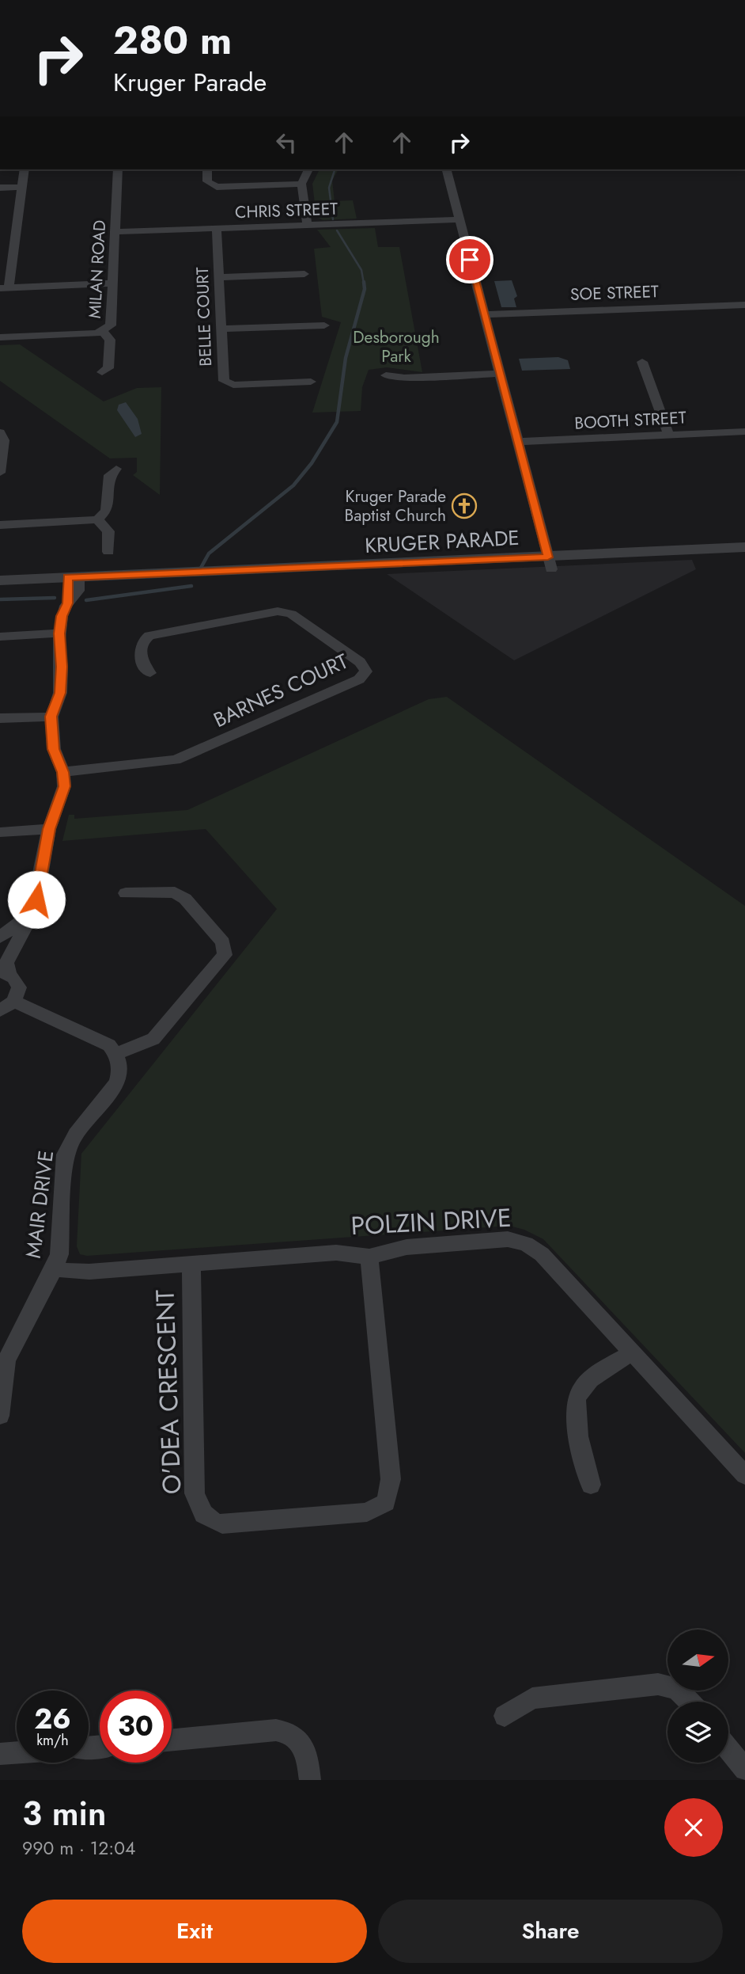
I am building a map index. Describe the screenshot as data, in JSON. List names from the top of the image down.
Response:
{
  "streets": {
    "street": [
      "CHRIS STREET",
      "MILAN ROAD",
      "SOE STREET",
      "BELLE COURT",
      "BOOTH STREET",
      "KRUGER PARADE",
      "BARNES COURT",
      "MAIR DRIVE",
      "POLZIN DRIVE",
      "O'DEA CRESCENT"
    ]
  },
  "crossings": [
    ["CHRIS STREET", "MILAN ROAD"],
    ["CHRIS STREET", "BELLE COURT"],
    ["MAIR DRIVE", "POLZIN DRIVE"],
    ["POLZIN DRIVE", "O'DEA CRESCENT"]
  ],
  "parks": ["Desborough Park"],
  "places": {
    "church": ["Kruger Parade Baptist Church"]
  },
  "north": "right",
  "page": {
    "turn": ["280 m", "Kruger Parade"],
    "speed": "26 km/h",
    "limit": "30",
    "heading": ["3 min", "990 m · 12:04"],
    "buttons": ["Exit", "Share"]
  }
}
